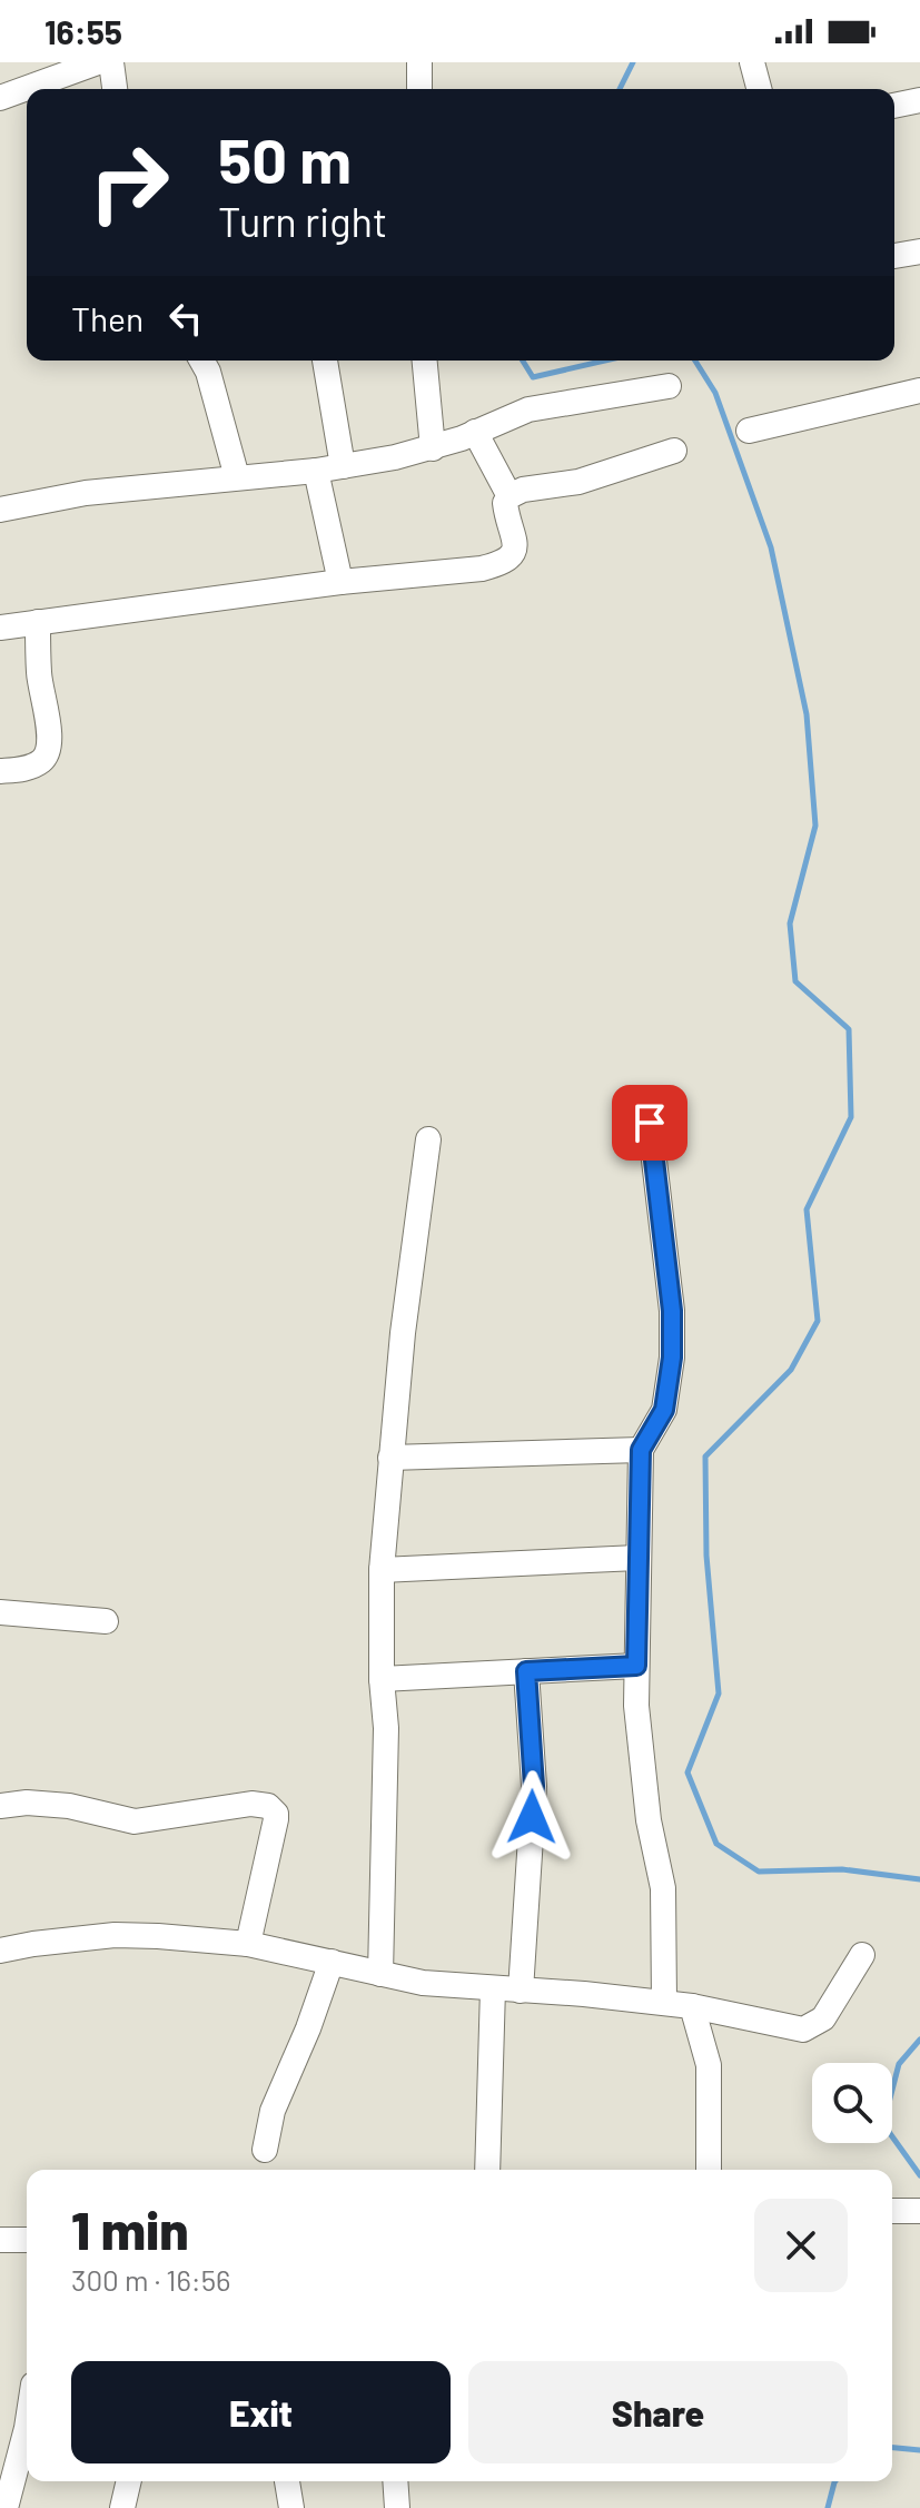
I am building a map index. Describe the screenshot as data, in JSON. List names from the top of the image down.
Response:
{
  "page": {
    "status": "16:55",
    "turn": ["50 m", "Turn right"],
    "then": "Then",
    "heading": ["1 min", "300 m · 16:56"],
    "buttons": ["Exit", "Share"]
  }
}
